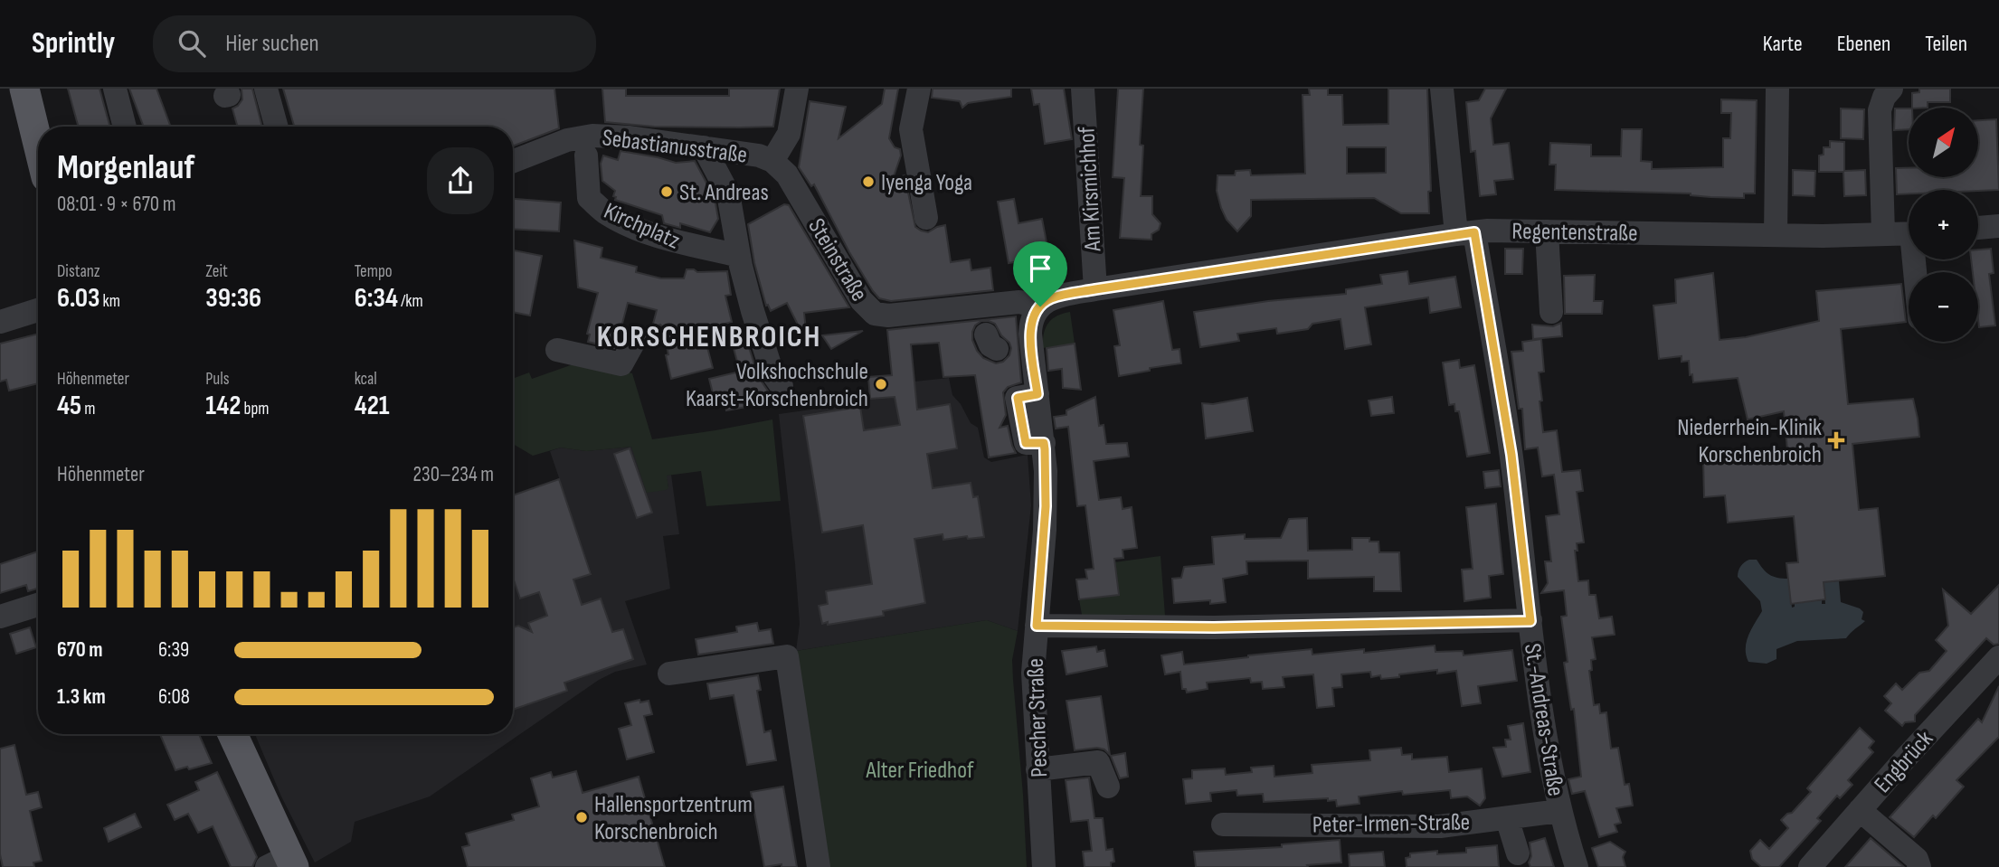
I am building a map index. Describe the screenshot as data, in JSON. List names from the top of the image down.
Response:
{
  "streets": {
    "street": [
      "Sebastianusstraße",
      "Am Kirsmichhof",
      "Kirchplatz",
      "Regentenstraße",
      "Steinstraße",
      "Pescher Straße",
      "St.-Andreas-Straße",
      "Engbrück",
      "Peter-Irmen-Straße"
    ]
  },
  "crossings": [
    ["Sebastianusstraße", "Kirchplatz"],
    ["Sebastianusstraße", "Steinstraße"],
    ["Am Kirsmichhof", "Regentenstraße"],
    ["Regentenstraße", "Steinstraße"],
    ["Regentenstraße", "Pescher Straße"],
    ["Regentenstraße", "St.-Andreas-Straße"],
    ["Steinstraße", "Pescher Straße"],
    ["St.-Andreas-Straße", "Peter-Irmen-Straße"]
  ],
  "districts": ["KORSCHENBROICH"],
  "parks": ["Alter Friedhof"],
  "places": {
    "other": [
      "Iyenga Yoga",
      "St. Andreas",
      "Volkshochschule Kaarst-Korschenbroich",
      "Hallensportzentrum Korschenbroich"
    ],
    "health": ["Niederrhein-Klinik Korschenbroich"]
  },
  "north": "top right",
  "page": {
    "header": "Sprintly",
    "search": "Hier suchen",
    "nav": ["Karte", "Ebenen", "Teilen"],
    "map_buttons": ["+", "−"],
    "heading": ["Morgenlauf", "08:01 · 9 × 670 m"],
    "stats": [
      ["Distanz", "6.03 km"],
      ["Zeit", "39:36"],
      ["Tempo", "6:34 /km"],
      ["Höhenmeter", "45 m"],
      ["Puls", "142 bpm"],
      ["kcal", "421"]
    ],
    "chart": ["Höhenmeter", "230–234 m"],
    "list": [
      {
        "name": "670 m",
        "note": "6:39"
      },
      {
        "name": "1.3 km",
        "note": "6:08"
      }
    ]
  }
}
